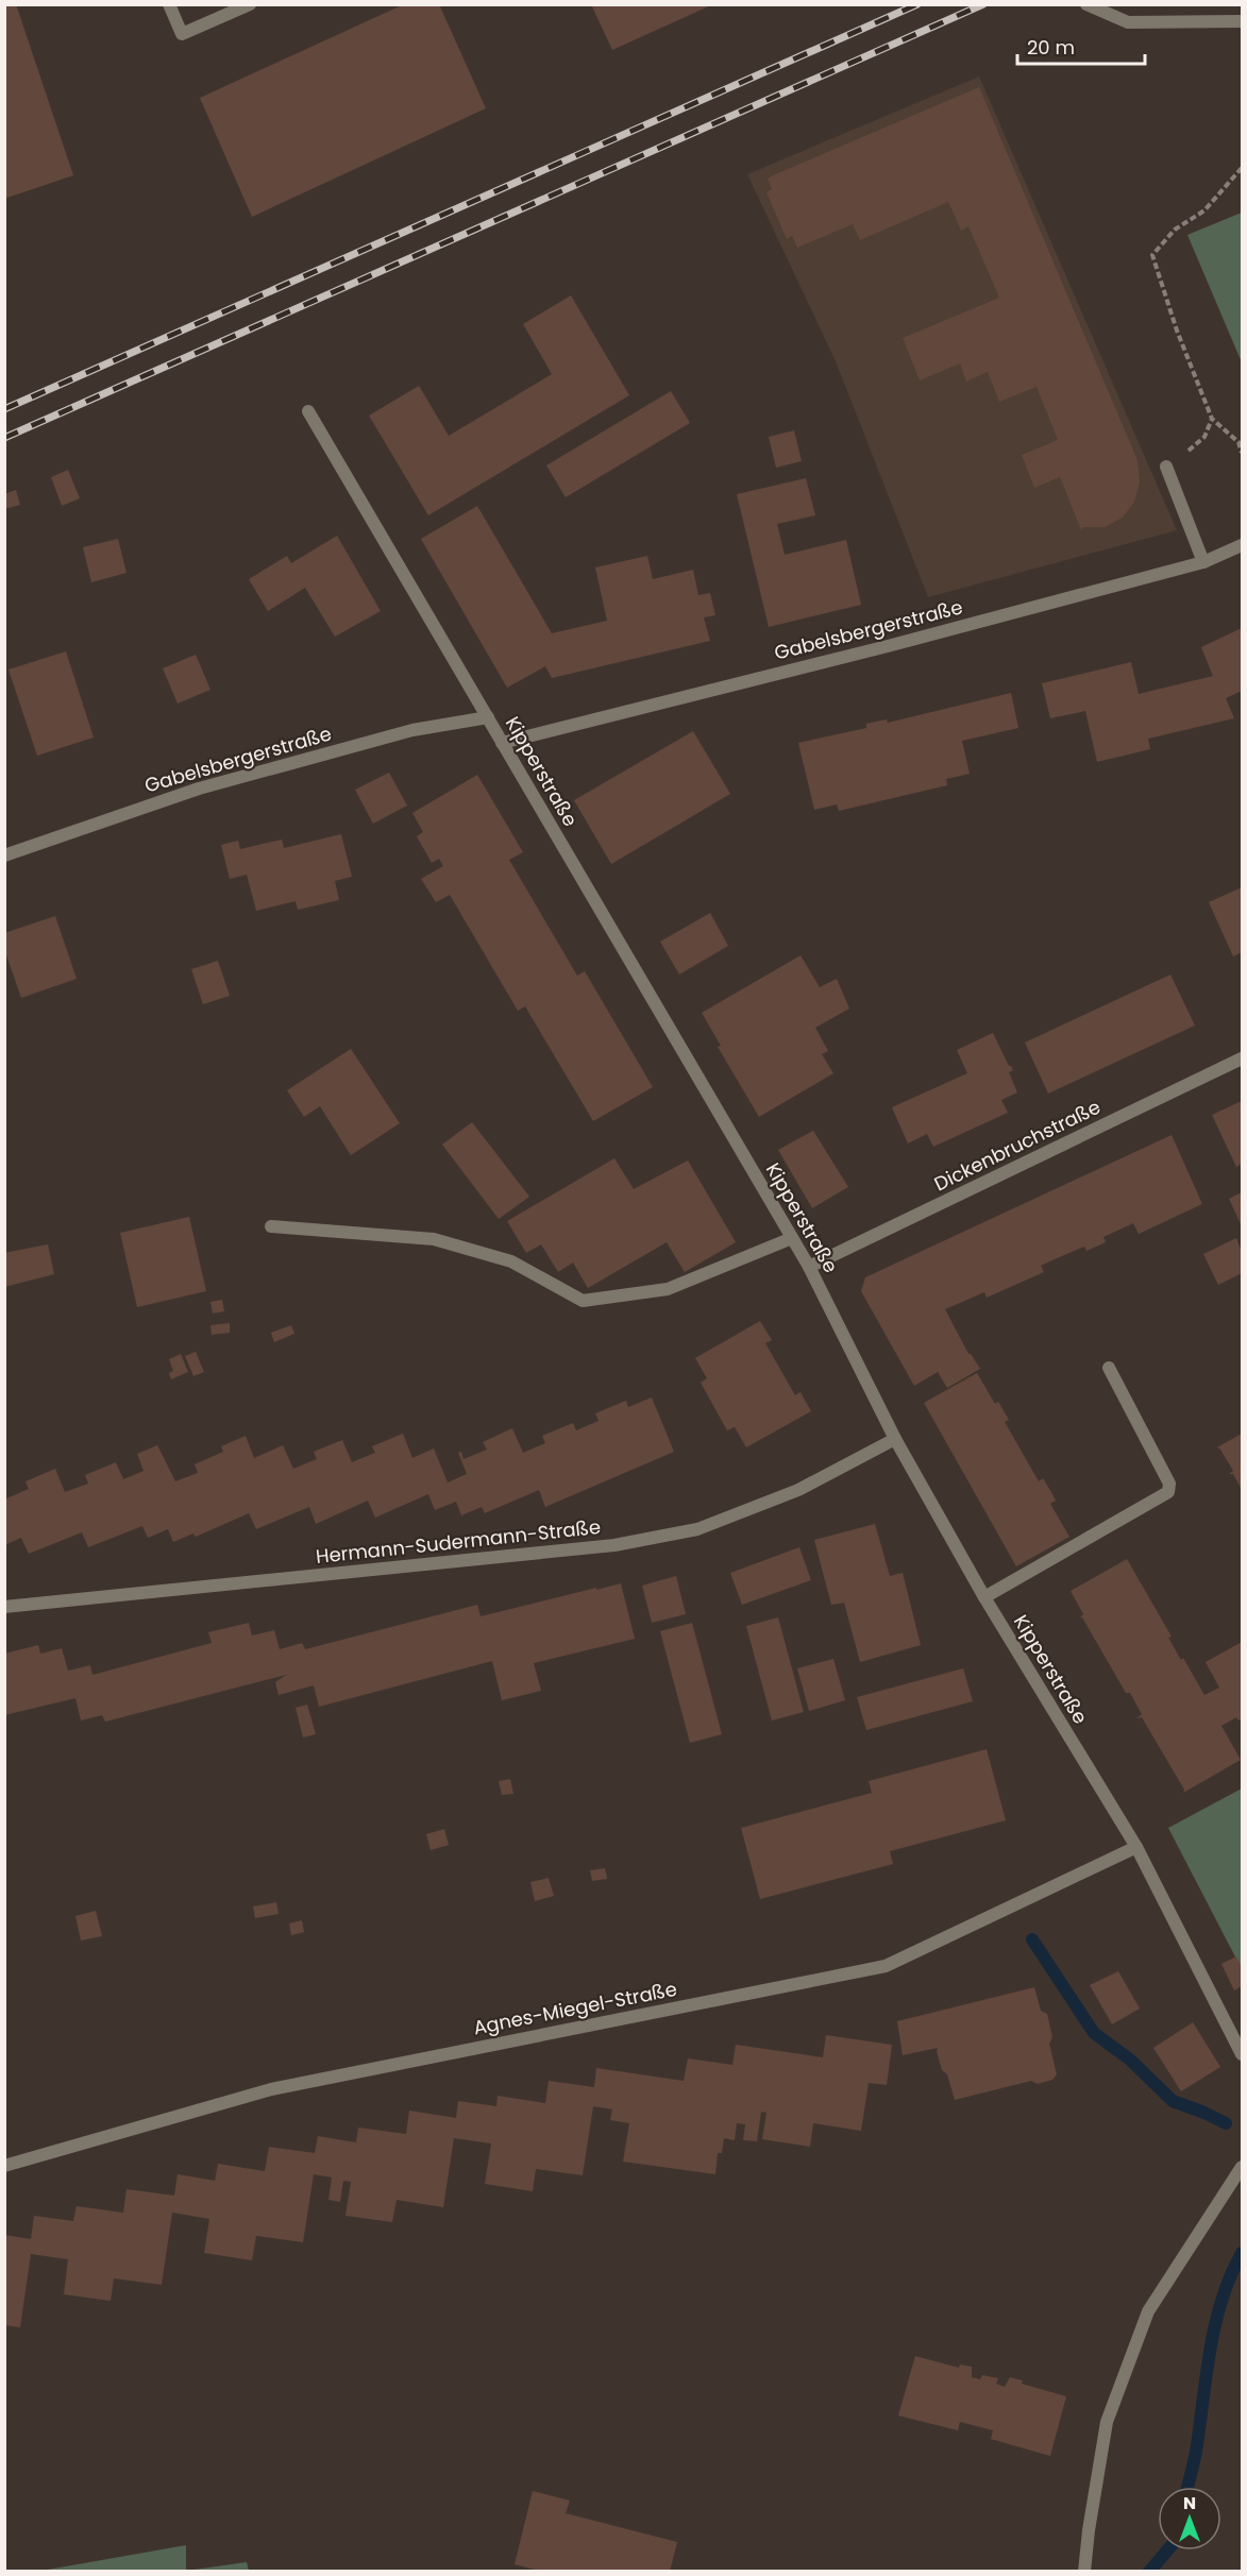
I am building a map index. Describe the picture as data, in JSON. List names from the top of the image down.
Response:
{
  "streets": {
    "street": [
      "Gabelsbergerstraße",
      "Kipperstraße",
      "Dickenbruchstraße",
      "Hermann-Sudermann-Straße",
      "Agnes-Miegel-Straße"
    ]
  },
  "crossings": [
    ["Gabelsbergerstraße", "Kipperstraße"],
    ["Kipperstraße", "Dickenbruchstraße"],
    ["Kipperstraße", "Hermann-Sudermann-Straße"],
    ["Kipperstraße", "Agnes-Miegel-Straße"]
  ],
  "scale_bar": "20 m",
  "north": "top"
}
